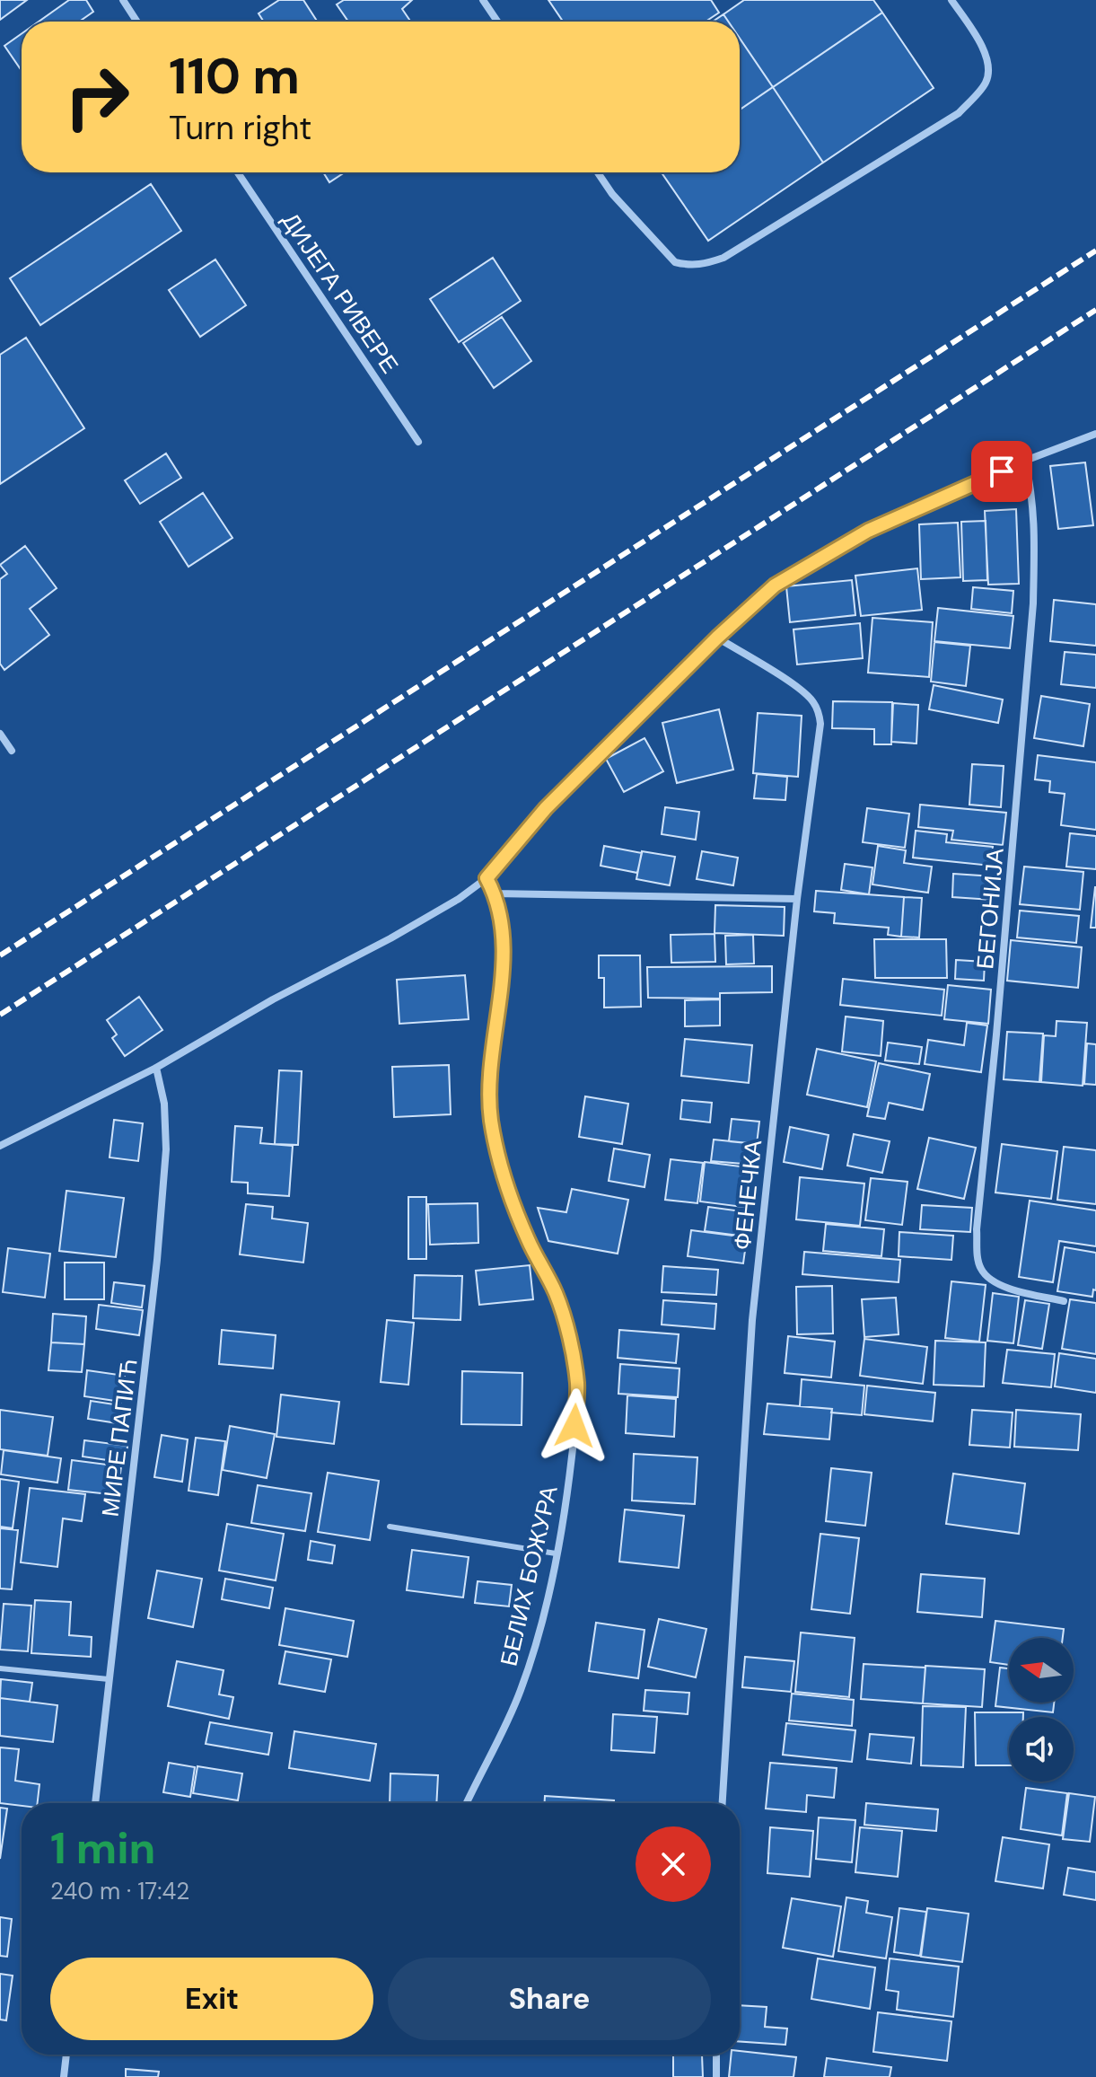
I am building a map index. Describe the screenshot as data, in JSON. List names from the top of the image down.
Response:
{
  "streets": {
    "street": [
      "ДИЈЕГА РИВЕРЕ",
      "БЕГОНИЈА",
      "ФЕНЕЧКА",
      "МИРЕ ПАПИЋ",
      "БЕЛИХ БОЖУРА"
    ]
  },
  "north": "left",
  "page": {
    "turn": ["110 m", "Turn right"],
    "heading": ["1 min", "240 m · 17:42"],
    "buttons": ["Exit", "Share"]
  }
}
